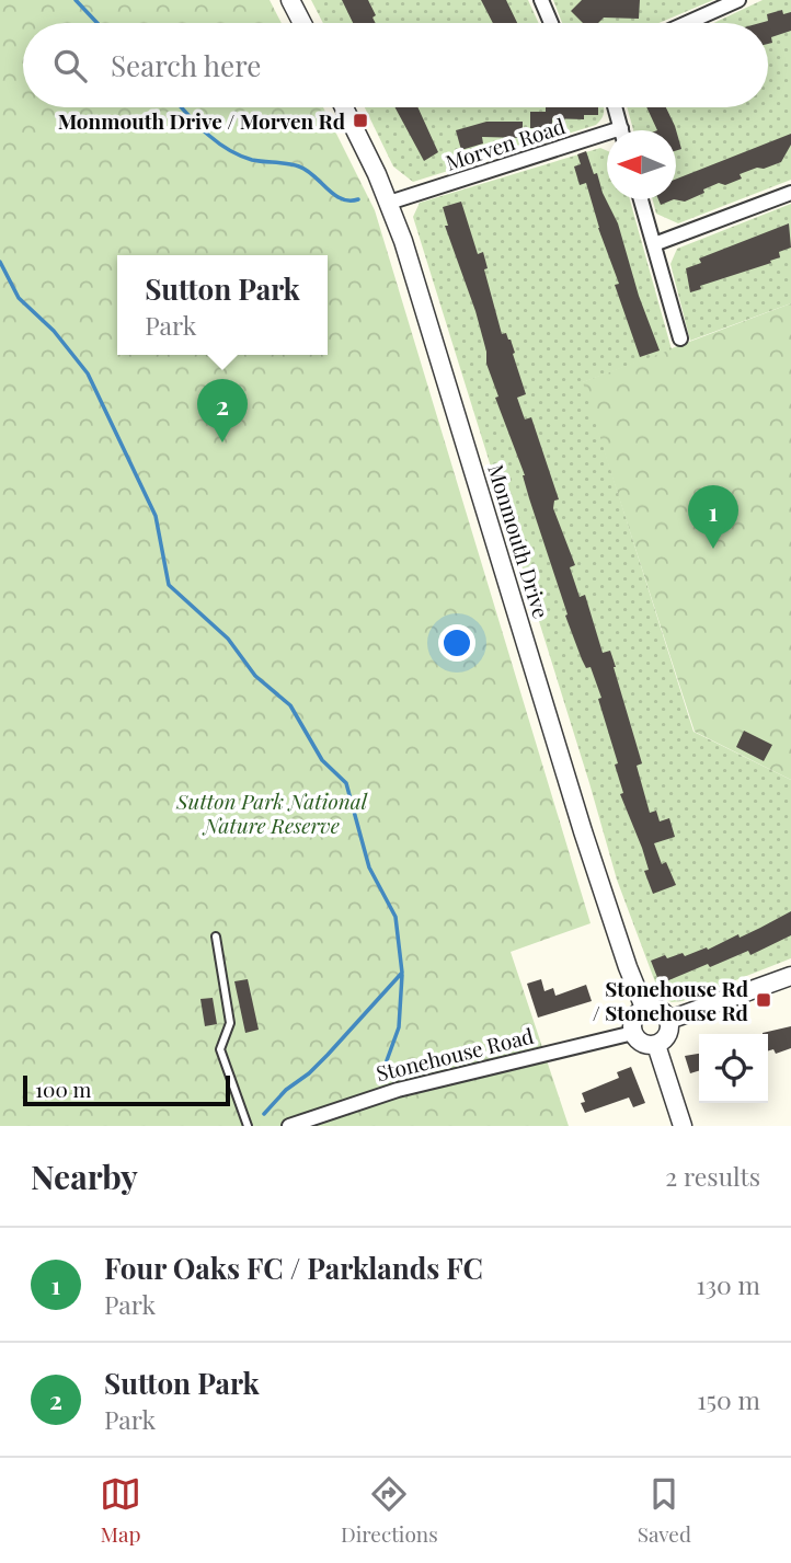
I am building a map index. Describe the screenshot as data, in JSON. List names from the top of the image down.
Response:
{
  "streets": {
    "street": ["Morven Road", "Monmouth Drive", "Stonehouse Road"]
  },
  "crossings": [
    ["Morven Road", "Monmouth Drive"],
    ["Monmouth Drive", "Stonehouse Road"]
  ],
  "parks": ["Sutton Park National Nature Reserve"],
  "places": {
    "transit": ["Monmouth Drive / Morven Rd", "Stonehouse Rd / Stonehouse Rd"]
  },
  "scale_bar": "100 m",
  "north": "left",
  "page": {
    "search": "Search here",
    "popup": ["Sutton Park", "Park"],
    "pins": ["2", "1"],
    "scale": "100 m",
    "heading": ["Nearby", "2 results"],
    "list": [
      {
        "mark": "1",
        "name": "Four Oaks FC / Parklands FC",
        "note": "Park",
        "value": "130 m"
      },
      {
        "mark": "2",
        "name": "Sutton Park",
        "note": "Park",
        "value": "150 m"
      }
    ],
    "nav": ["Map", "Directions", "Saved"]
  }
}
